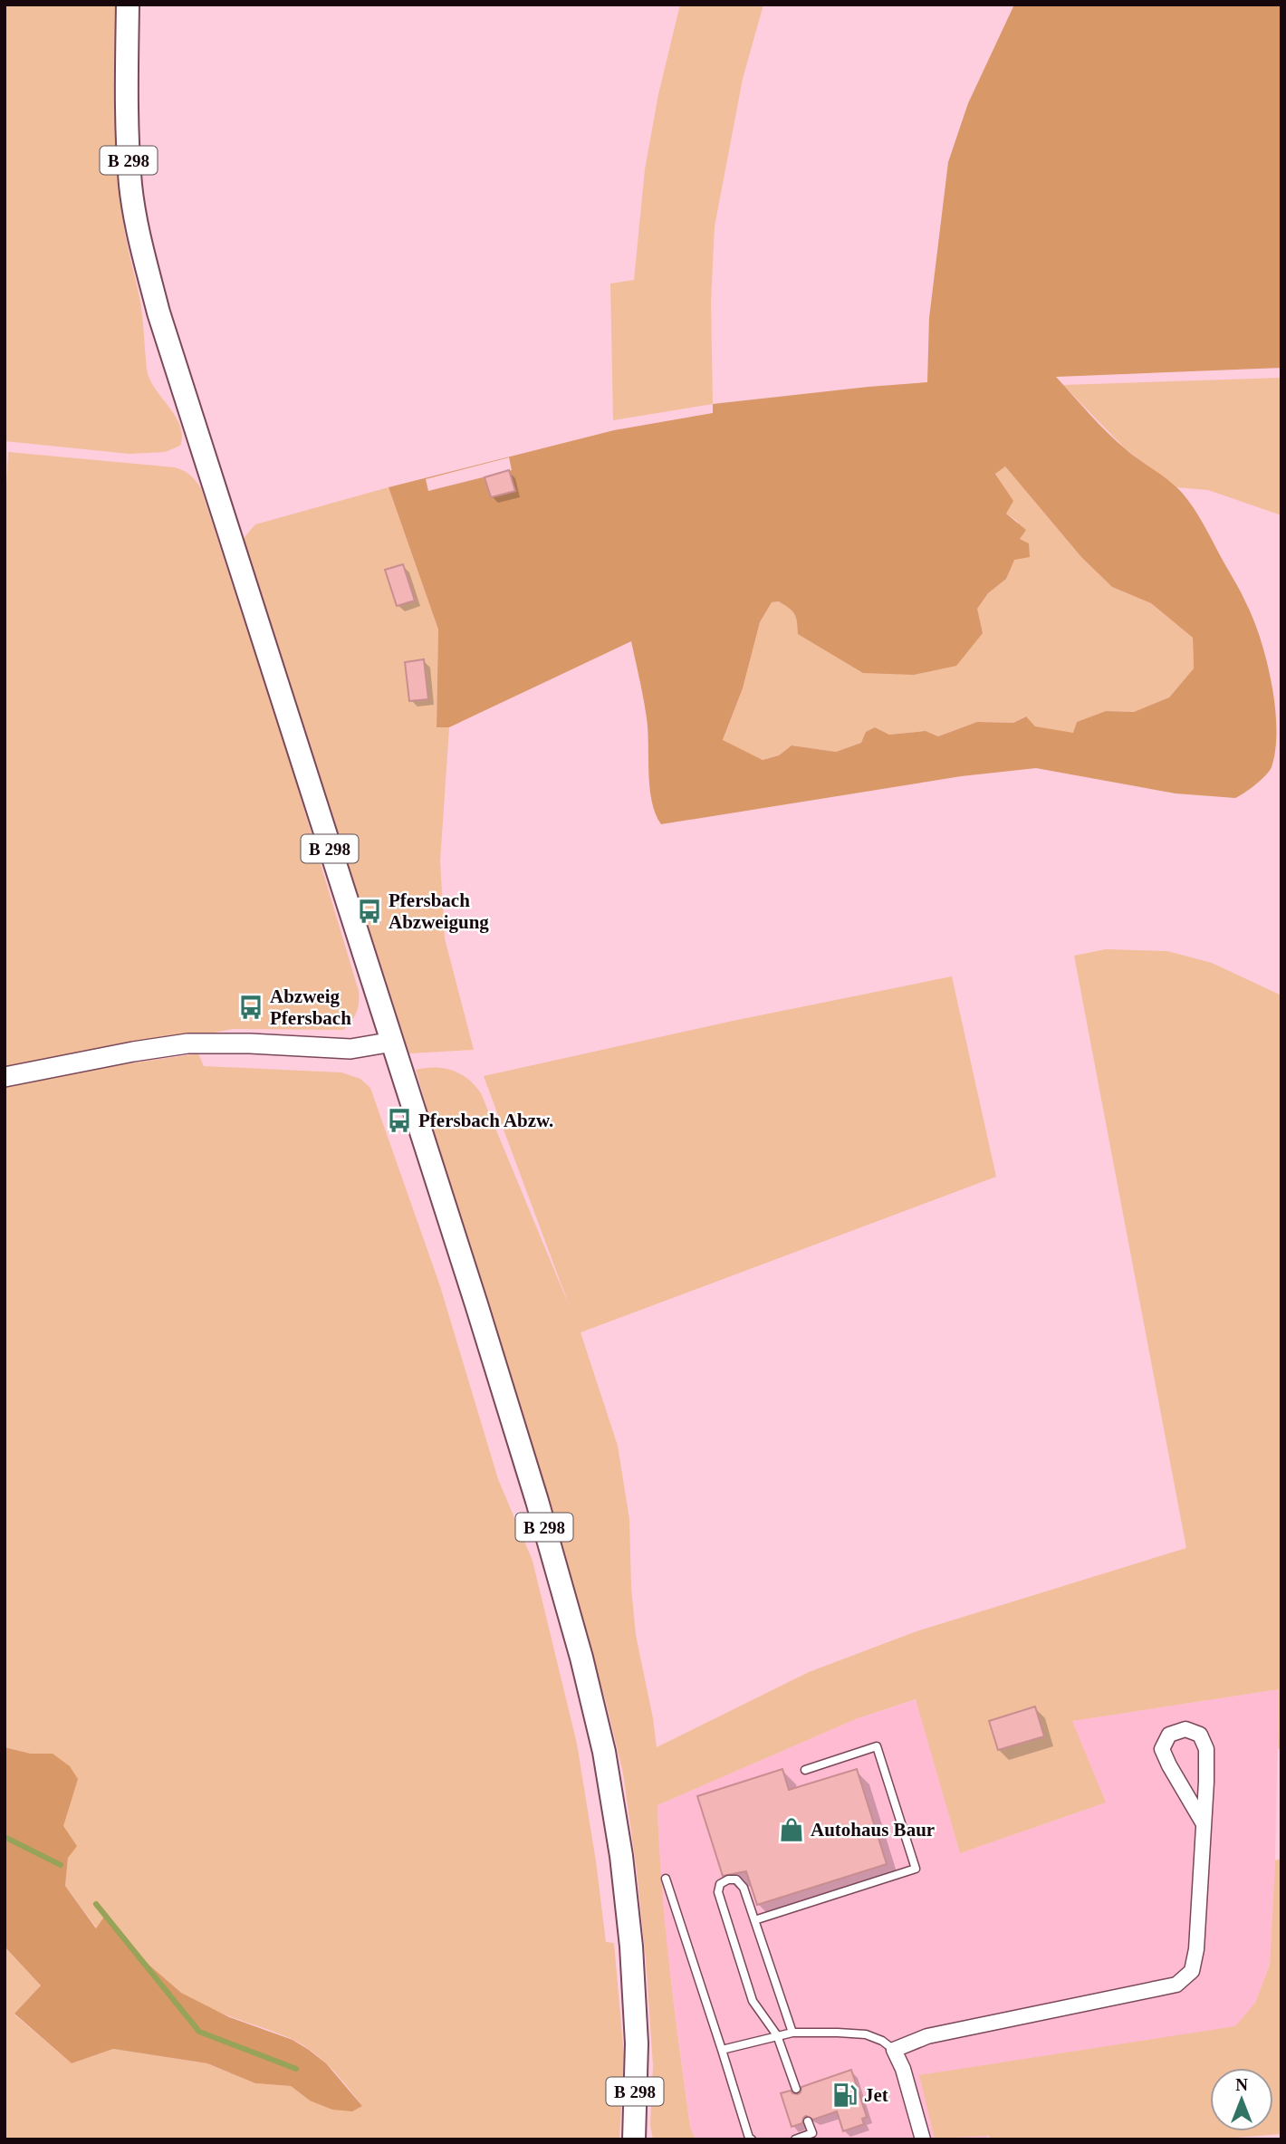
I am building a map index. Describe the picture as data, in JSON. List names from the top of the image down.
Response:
{
  "streets": {
    "main road": ["B 298"]
  },
  "places": {
    "bus stop": ["Pfersbach Abzweigung", "Abzweig Pfersbach", "Pfersbach Abzw."],
    "shop": ["Autohaus Baur"],
    "fuel station": ["Jet"]
  },
  "north": "top"
}
